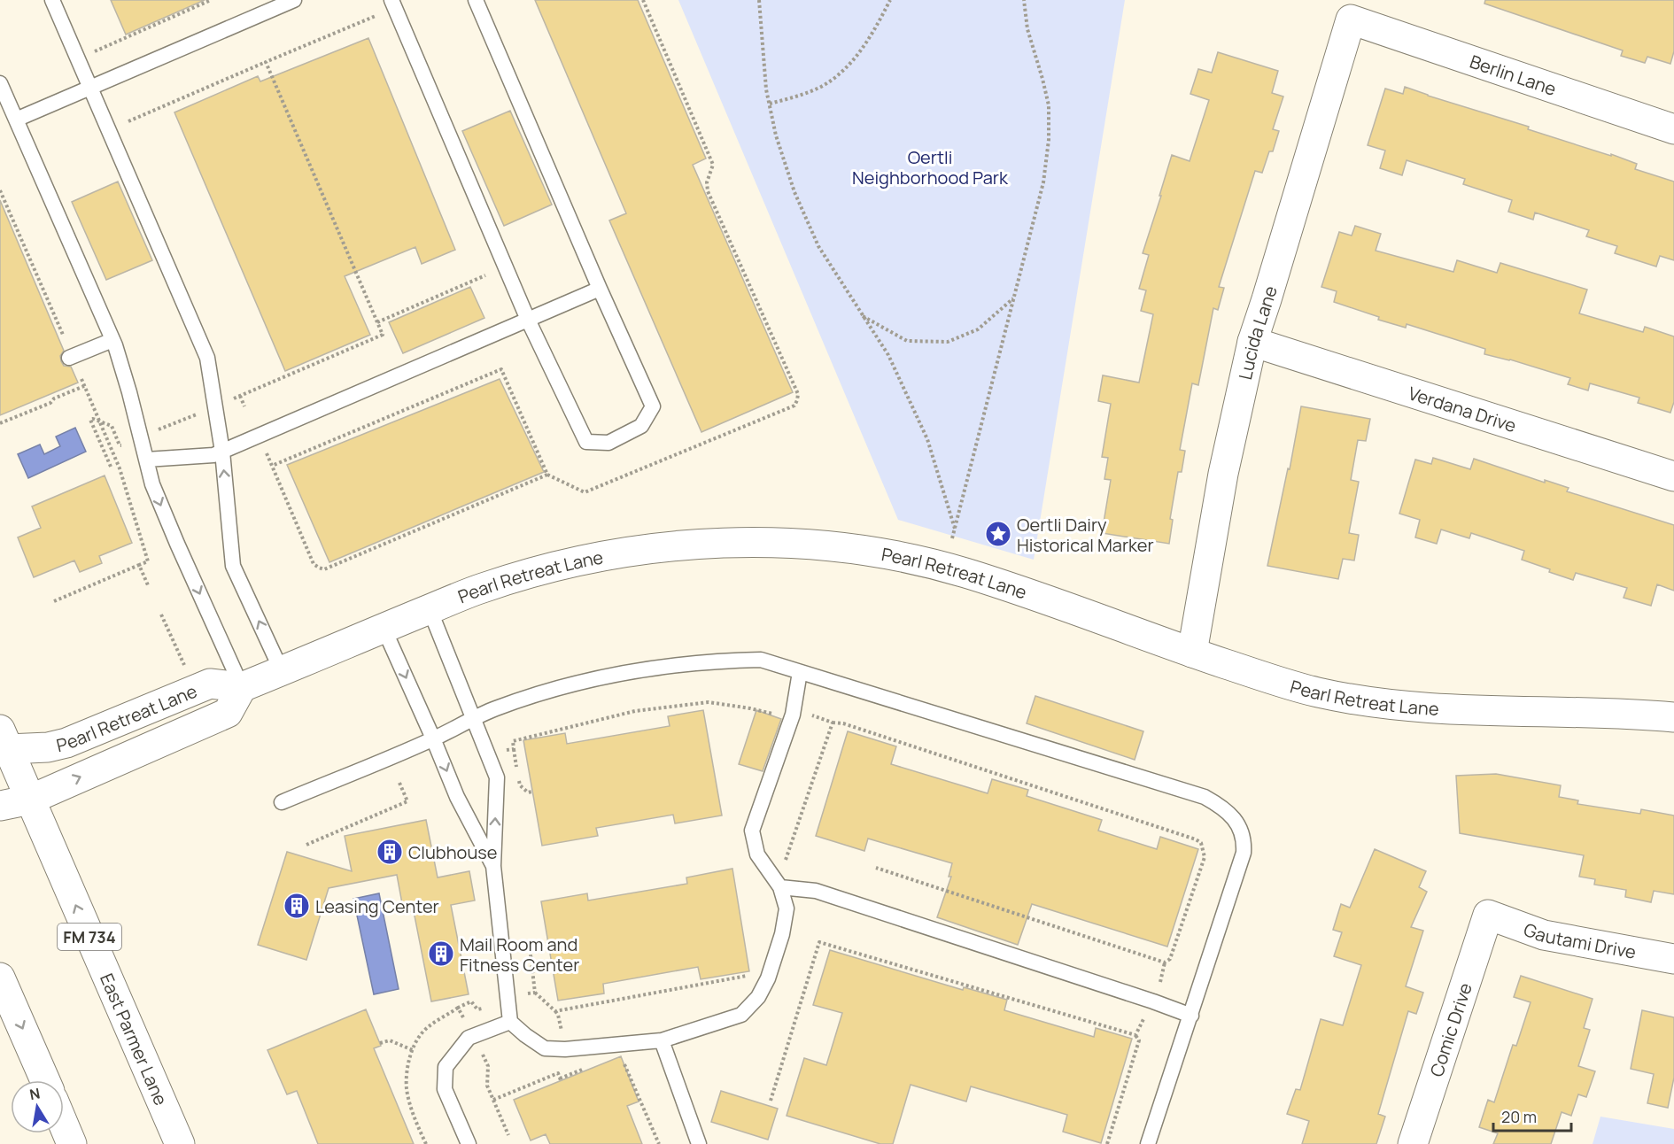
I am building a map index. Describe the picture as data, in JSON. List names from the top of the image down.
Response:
{
  "streets": {
    "street": [
      "Berlin Lane",
      "Lucida Lane",
      "Verdana Drive",
      "Pearl Retreat Lane",
      "FM 734",
      "Gautami Drive",
      "Comic Drive",
      "East Parmer Lane"
    ]
  },
  "crossings": [
    ["Berlin Lane", "Lucida Lane"],
    ["Lucida Lane", "Verdana Drive"],
    ["Lucida Lane", "Pearl Retreat Lane"],
    ["Pearl Retreat Lane", "East Parmer Lane"],
    ["Gautami Drive", "Comic Drive"]
  ],
  "parks": ["Oertli Neighborhood Park"],
  "places": {
    "place": ["Oertli Dairy Historical Marker"],
    "building": ["Clubhouse", "Leasing Center", "Mail Room and Fitness Center"]
  },
  "scale_bar": "20 m",
  "north": "top"
}
